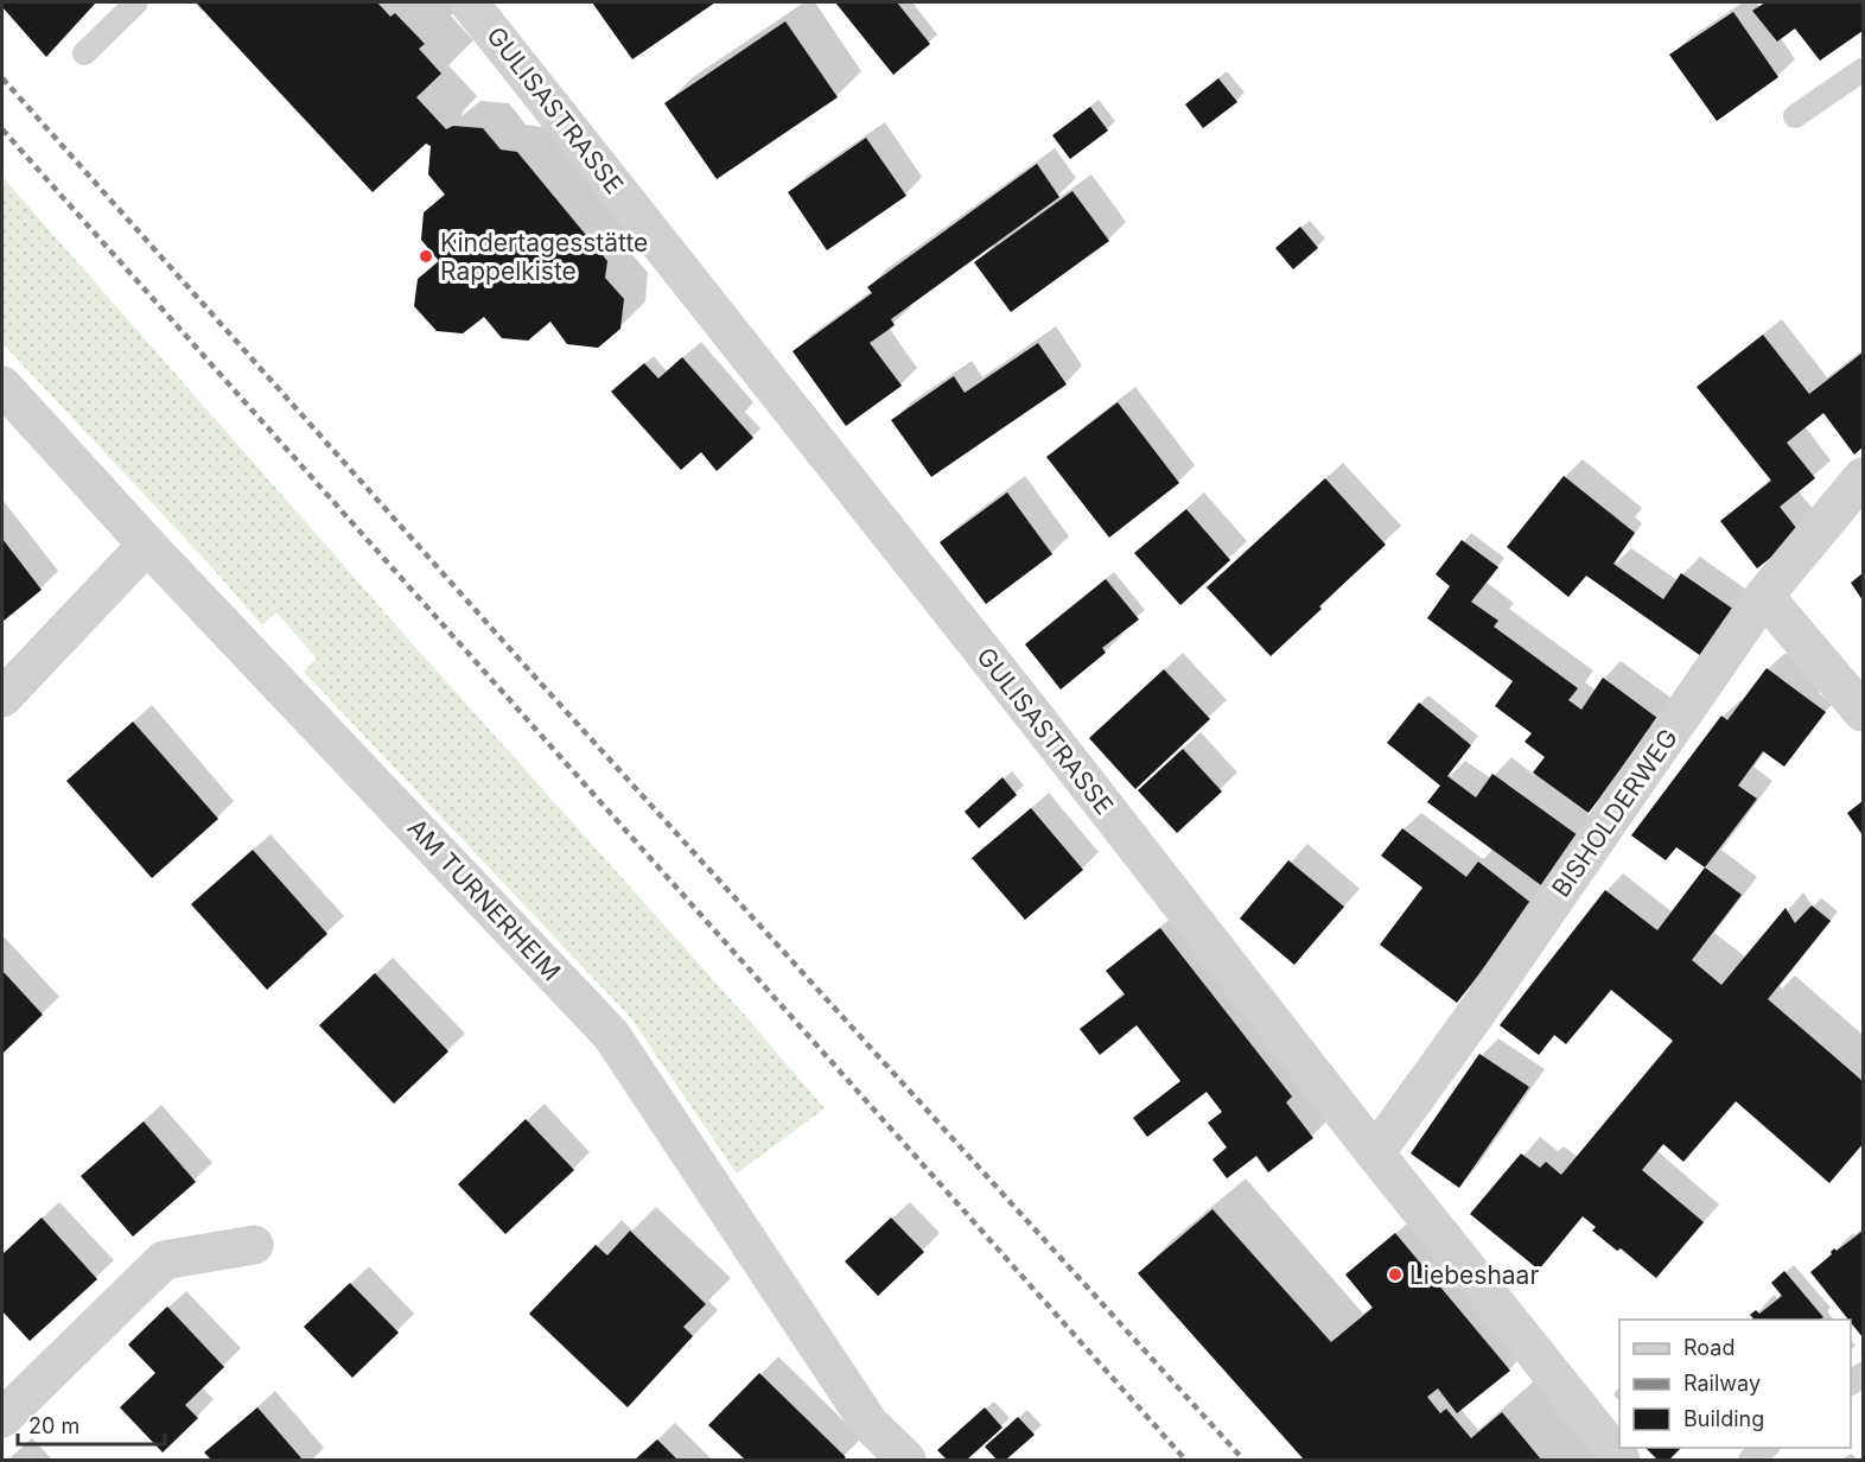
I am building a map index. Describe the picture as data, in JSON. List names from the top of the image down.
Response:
{
  "streets": {
    "street": ["GULISASTRASSE", "BISHOLDERWEG", "AM TURNERHEIM"]
  },
  "crossings": [
    ["GULISASTRASSE", "BISHOLDERWEG"]
  ],
  "places": ["Kindertagesstätte Rappelkiste", "Liebeshaar"],
  "legend": ["Road", "Railway", "Building"],
  "scale_bar": "20 m"
}
